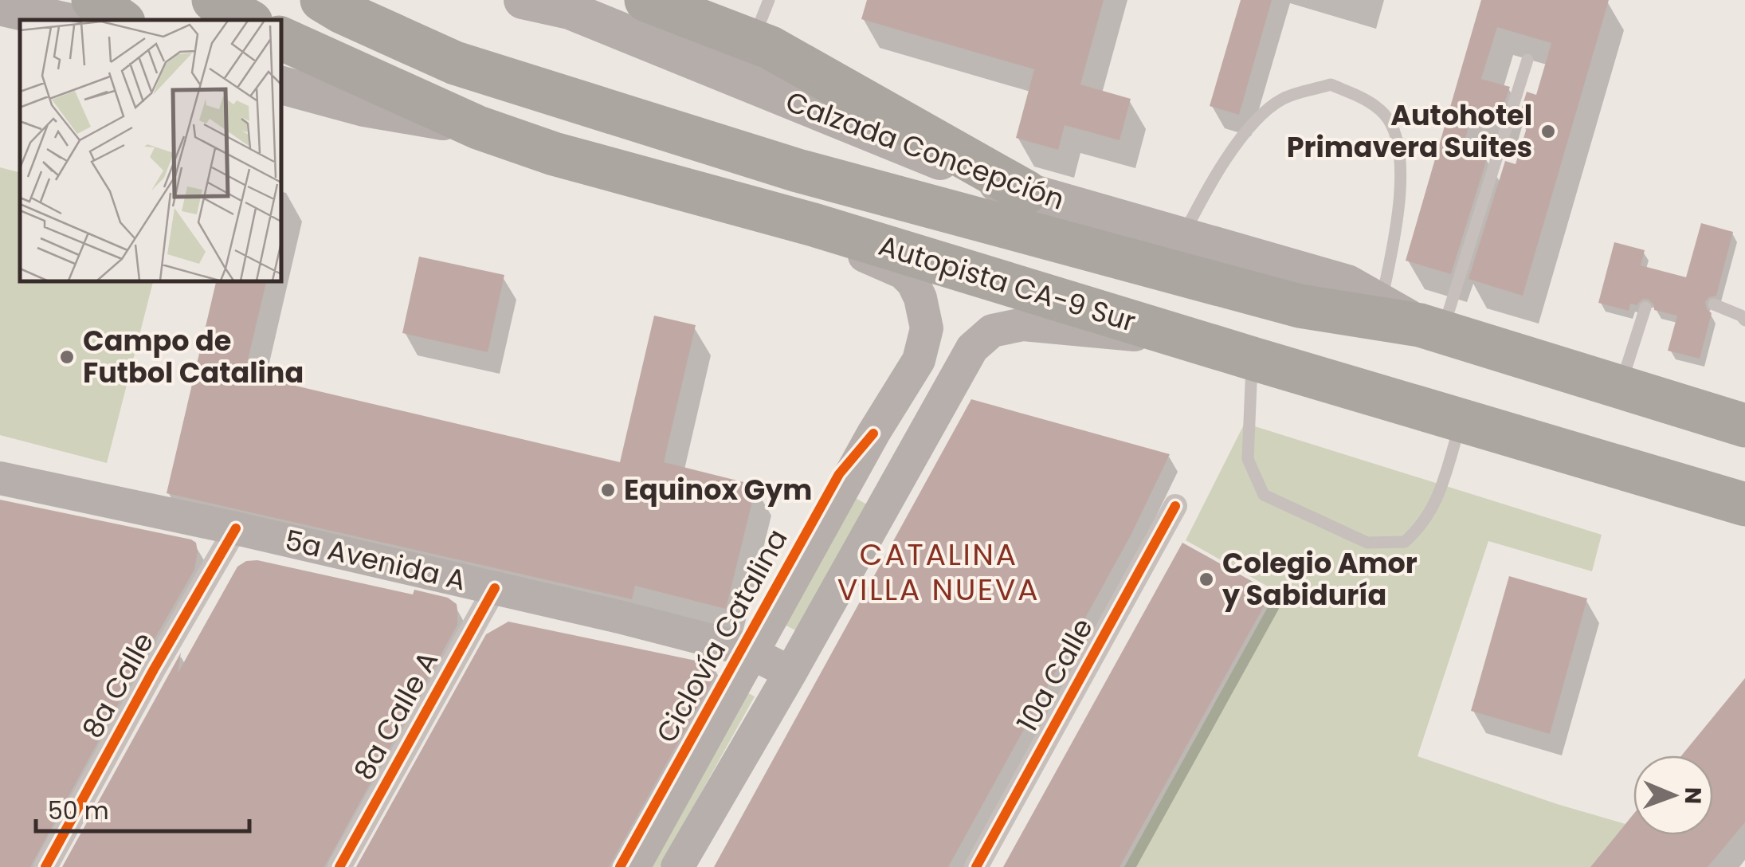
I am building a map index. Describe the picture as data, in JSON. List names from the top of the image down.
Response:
{
  "streets": {
    "highway": ["Autopista CA-9 Sur"],
    "main road": ["Calzada Concepción", "5a Avenida A"],
    "street": ["10a Calle", "8a Calle", "8a Calle A"],
    "cycle path": ["Ciclovía Catalina"]
  },
  "crossings": [
    ["Calzada Concepción", "Autopista CA-9 Sur"],
    ["5a Avenida A", "8a Calle"],
    ["5a Avenida A", "8a Calle A"]
  ],
  "districts": ["CATALINA VILLA NUEVA"],
  "places": [
    "Autohotel Primavera Suites",
    "Campo de Futbol Catalina",
    "Equinox Gym",
    "Colegio Amor y Sabiduría"
  ],
  "scale_bar": "50 m",
  "north": "right"
}
